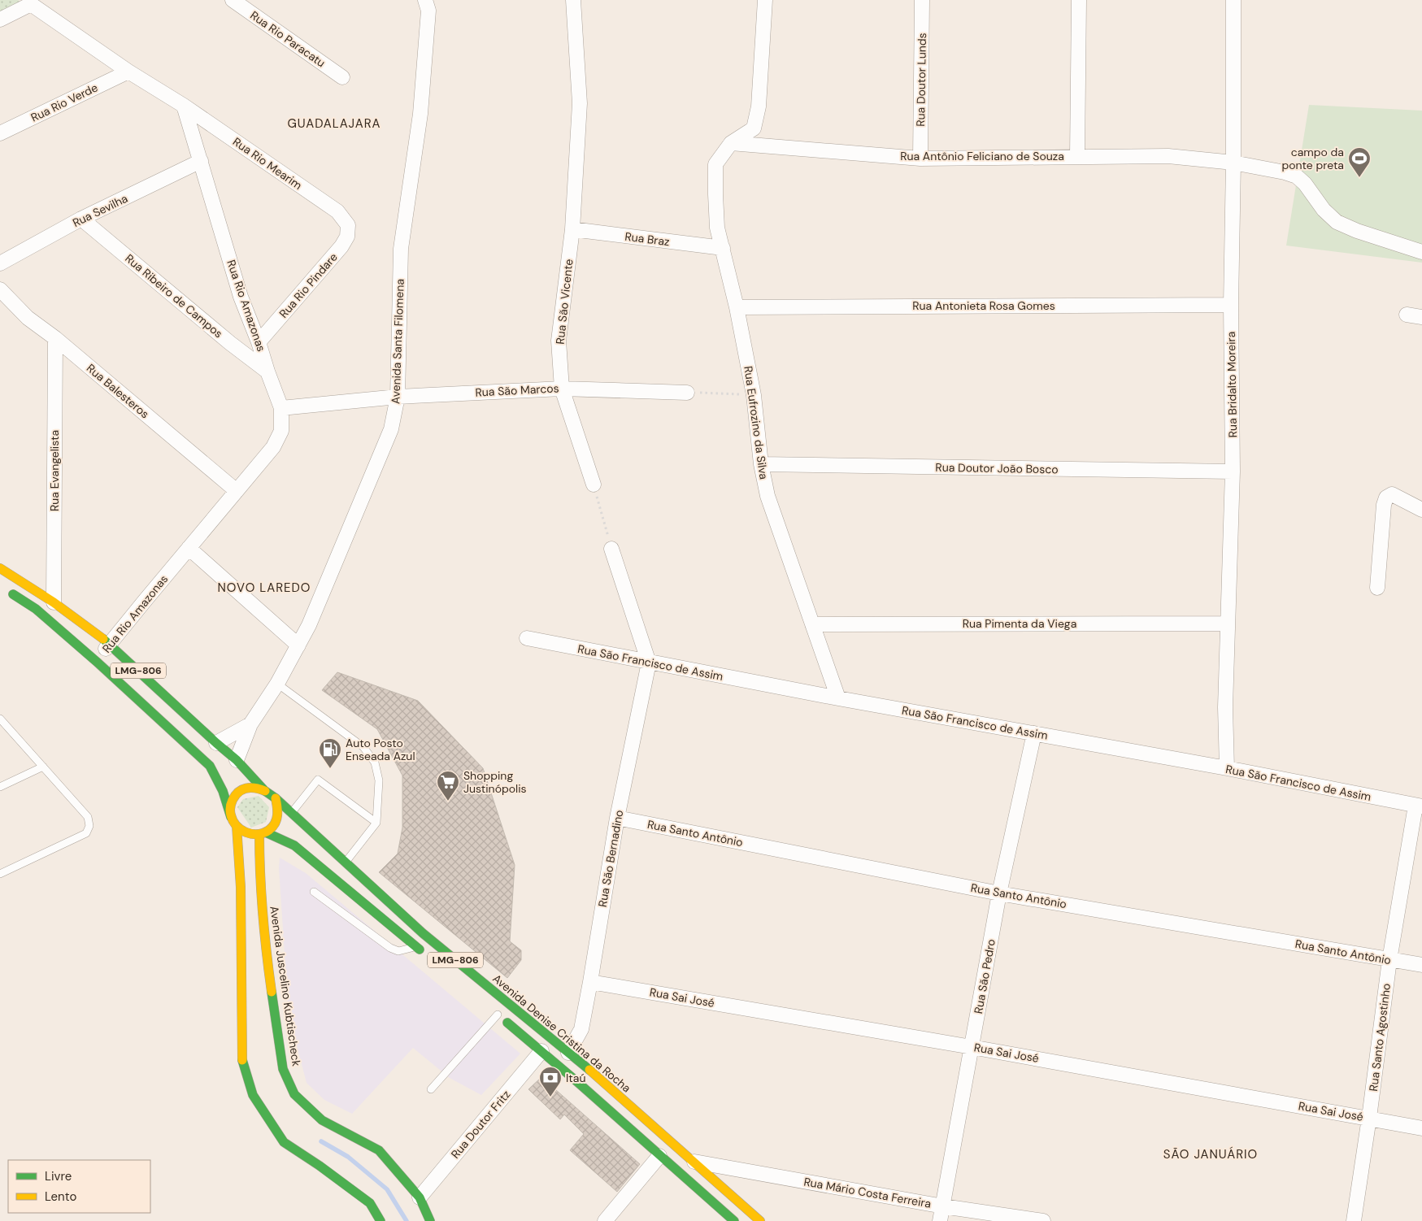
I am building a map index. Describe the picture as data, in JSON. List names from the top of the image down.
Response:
{
  "streets": {
    "main road": ["LMG-806", "Avenida Juscelino Kubtischeck", "Avenida Denise Cristina da Rocha"],
    "street": [
      "Rua Rio Paracatu",
      "Rua Doutor Lunds",
      "Rua Rio Verde",
      "Rua Antônio Feliciano de Souza",
      "Rua Rio Mearim",
      "Rua Sevilha",
      "Rua Braz",
      "Rua Rio Pindare",
      "Rua Ribeiro de Campos",
      "Rua São Vicente",
      "Rua Rio Amazonas",
      "Rua Antonieta Rosa Gomes",
      "Avenida Santa Filomena",
      "Rua Bridalto Moreira",
      "Rua São Marcos",
      "Rua Balesteros",
      "Rua Eufrozino da Silva",
      "Rua Doutor João Bosco",
      "Rua Evangelista",
      "Rua Pimenta da Viega",
      "Rua São Francisco de Assim",
      "Rua Santo Antônio",
      "Rua São Bernadino",
      "Rua São Pedro",
      "Rua Sai José",
      "Rua Santo Agostinho",
      "Rua Doutor Fritz",
      "Rua Mário Costa Ferreira"
    ]
  },
  "crossings": [
    ["Rua Doutor Lunds", "Rua Antônio Feliciano de Souza"],
    ["Rua Antônio Feliciano de Souza", "Rua Bridalto Moreira"],
    ["Rua Antônio Feliciano de Souza", "Rua Eufrozino da Silva"],
    ["Rua Rio Mearim", "Rua Rio Pindare"],
    ["Rua Rio Mearim", "Rua Rio Amazonas"],
    ["Rua Sevilha", "Rua Ribeiro de Campos"],
    ["Rua Sevilha", "Rua Rio Amazonas"],
    ["Rua Braz", "Rua São Vicente"],
    ["Rua Braz", "Rua Eufrozino da Silva"],
    ["Rua Rio Pindare", "Rua Rio Amazonas"],
    ["Rua Ribeiro de Campos", "Rua Rio Amazonas"],
    ["Rua São Vicente", "Rua São Marcos"],
    ["Rua Rio Amazonas", "Rua São Marcos"],
    ["Rua Rio Amazonas", "Rua Balesteros"],
    ["Rua Rio Amazonas", "LMG-806"],
    ["Rua Antonieta Rosa Gomes", "Rua Bridalto Moreira"],
    ["Rua Antonieta Rosa Gomes", "Rua Eufrozino da Silva"],
    ["Avenida Santa Filomena", "Rua São Marcos"],
    ["Avenida Santa Filomena", "LMG-806"],
    ["Rua Bridalto Moreira", "Rua Doutor João Bosco"],
    ["Rua Bridalto Moreira", "Rua Pimenta da Viega"],
    ["Rua Bridalto Moreira", "Rua São Francisco de Assim"],
    ["Rua Balesteros", "Rua Evangelista"],
    ["Rua Eufrozino da Silva", "Rua Doutor João Bosco"],
    ["Rua Eufrozino da Silva", "Rua Pimenta da Viega"],
    ["Rua Eufrozino da Silva", "Rua São Francisco de Assim"],
    ["Rua Evangelista", "LMG-806"],
    ["Rua São Francisco de Assim", "Rua São Bernadino"],
    ["Rua São Francisco de Assim", "Rua São Pedro"],
    ["Rua São Francisco de Assim", "Rua Santo Agostinho"],
    ["LMG-806", "Avenida Juscelino Kubtischeck"],
    ["LMG-806", "Avenida Denise Cristina da Rocha"],
    ["Rua Santo Antônio", "Rua São Bernadino"],
    ["Rua Santo Antônio", "Rua São Pedro"],
    ["Rua Santo Antônio", "Rua Santo Agostinho"],
    ["Rua São Bernadino", "Rua Sai José"],
    ["Rua São Bernadino", "Avenida Denise Cristina da Rocha"],
    ["Rua São Pedro", "Rua Sai José"],
    ["Rua São Pedro", "Rua Mário Costa Ferreira"],
    ["Avenida Juscelino Kubtischeck", "Avenida Denise Cristina da Rocha"],
    ["Avenida Juscelino Kubtischeck", "Rua Doutor Fritz"],
    ["Rua Sai José", "Rua Santo Agostinho"],
    ["Avenida Denise Cristina da Rocha", "Rua Mário Costa Ferreira"]
  ],
  "districts": ["GUADALAJARA", "NOVO LAREDO", "SÃO JANUÁRIO"],
  "places": {
    "sports": ["campo da ponte preta"],
    "fuel station": ["Auto Posto Enseada Azul"],
    "supermarket": ["Shopping Justinópolis"],
    "bank": ["Itaú"]
  },
  "legend": ["Livre", "Lento"]
}
